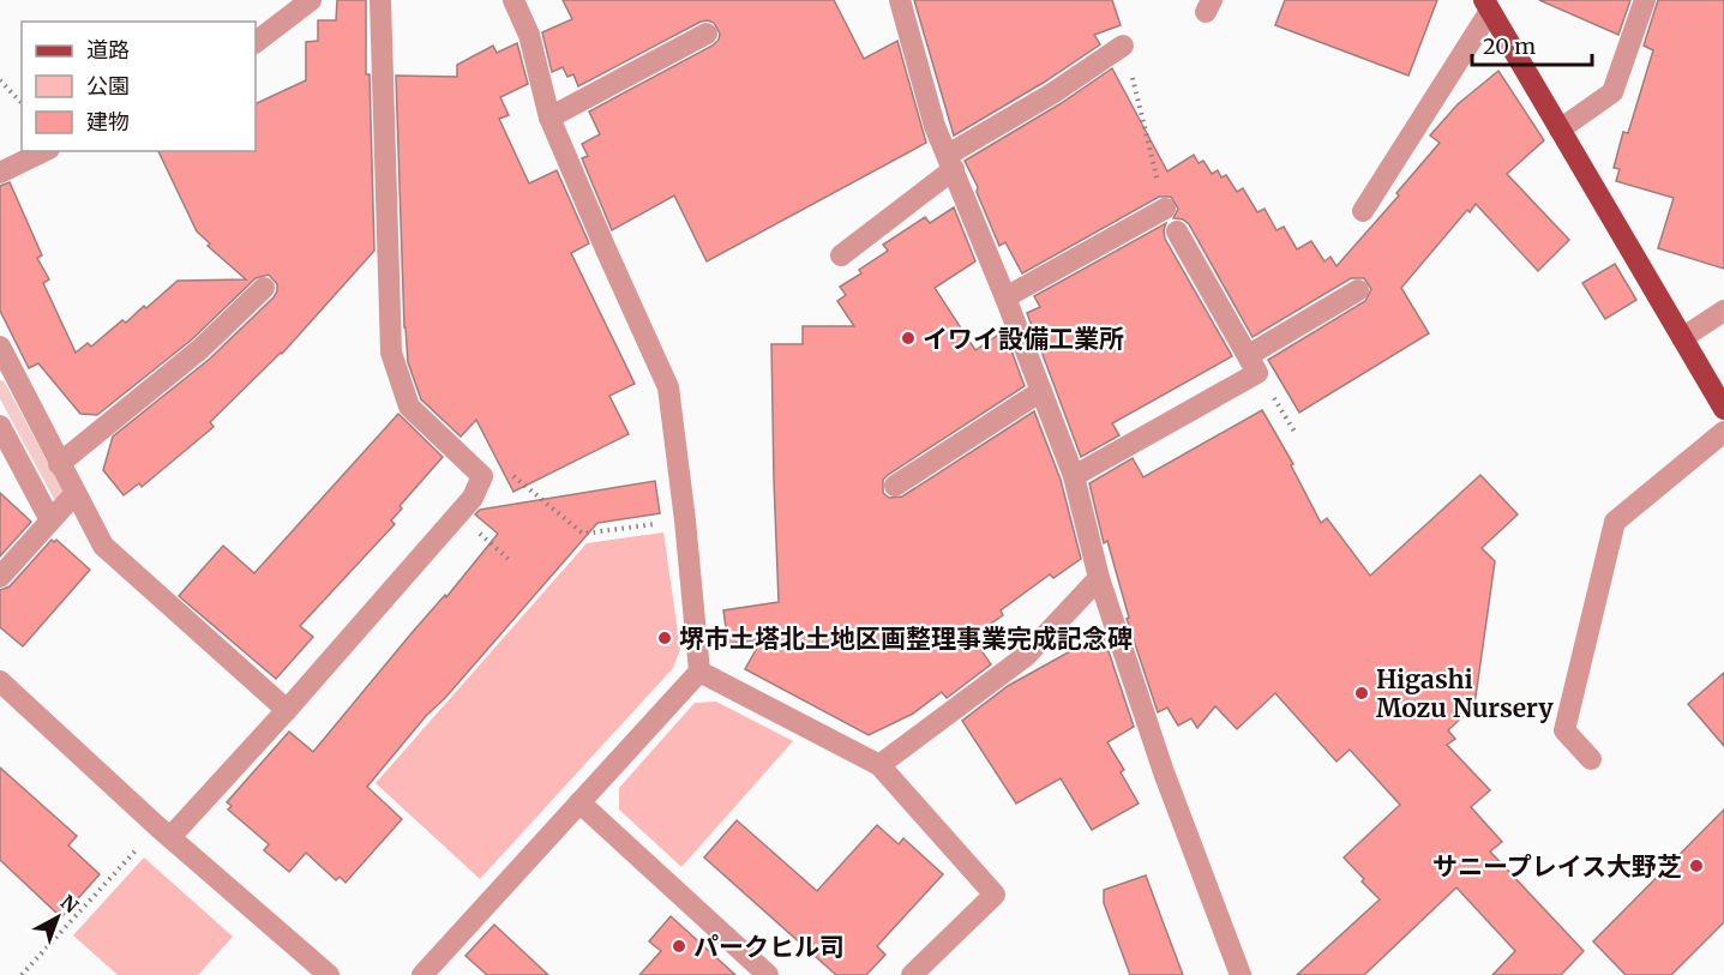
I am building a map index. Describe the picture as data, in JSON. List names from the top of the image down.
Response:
{
  "places": [
    "イワイ設備工業所",
    "堺市土塔北土地区画整理事業完成記念碑",
    "Higashi Mozu Nursery",
    "サニープレイス大野芝",
    "パークヒル司"
  ],
  "legend": ["道路", "公園", "建物"],
  "scale_bar": "20 m",
  "north": "top right"
}
